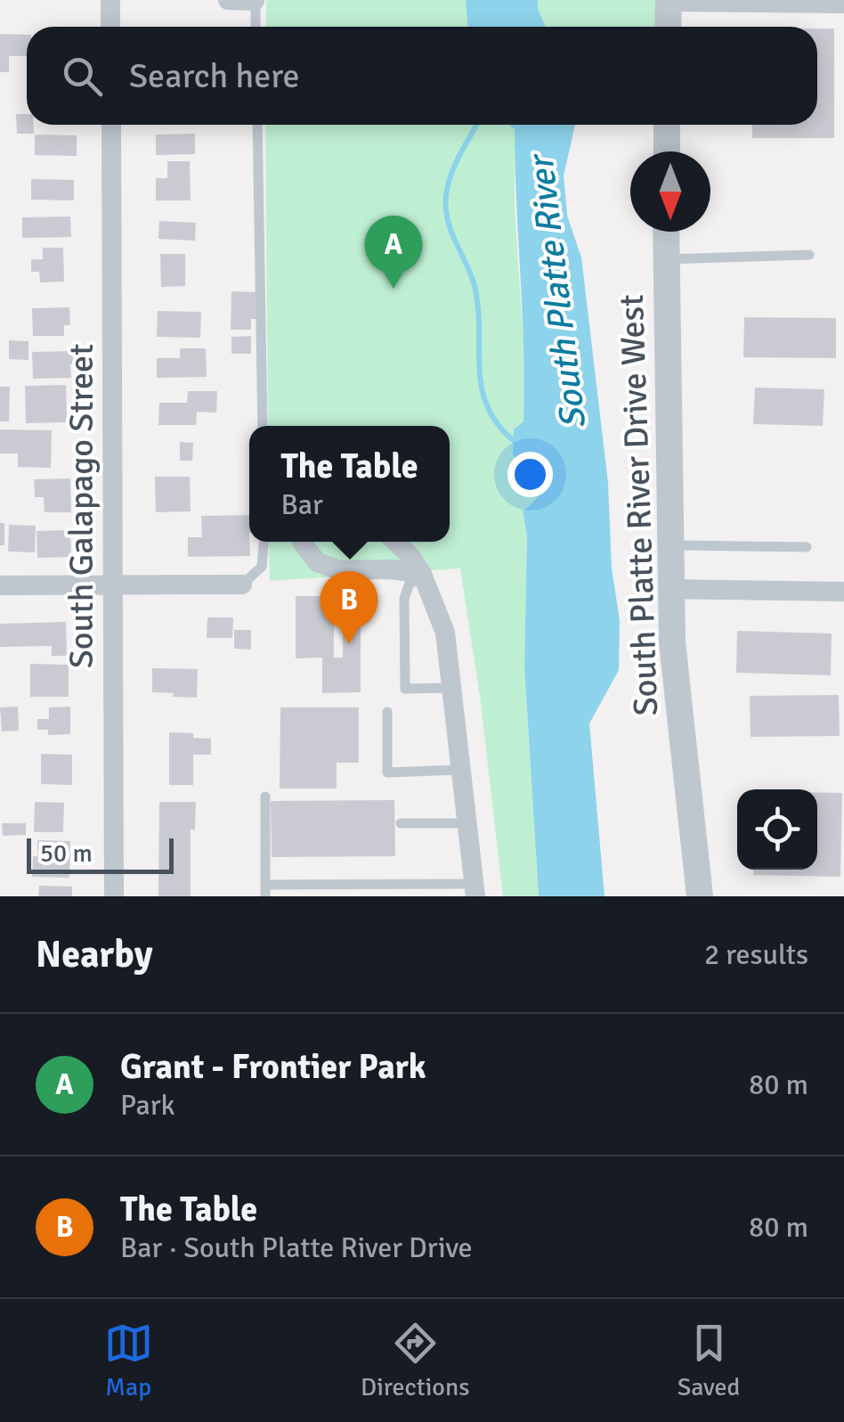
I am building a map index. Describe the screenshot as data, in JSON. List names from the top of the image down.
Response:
{
  "streets": {
    "street": ["South Platte River Drive West", "South Galapago Street"]
  },
  "water": ["South Platte River"],
  "scale_bar": "50 m",
  "north": "bottom",
  "page": {
    "search": "Search here",
    "pins": ["A", "B"],
    "popup": ["The Table", "Bar"],
    "scale": "50 m",
    "heading": ["Nearby", "2 results"],
    "list": [
      {
        "mark": "A",
        "name": "Grant - Frontier Park",
        "note": "Park",
        "value": "80 m"
      },
      {
        "mark": "B",
        "name": "The Table",
        "note": "Bar · South Platte River Drive",
        "value": "80 m"
      }
    ],
    "nav": ["Map", "Directions", "Saved"]
  }
}
